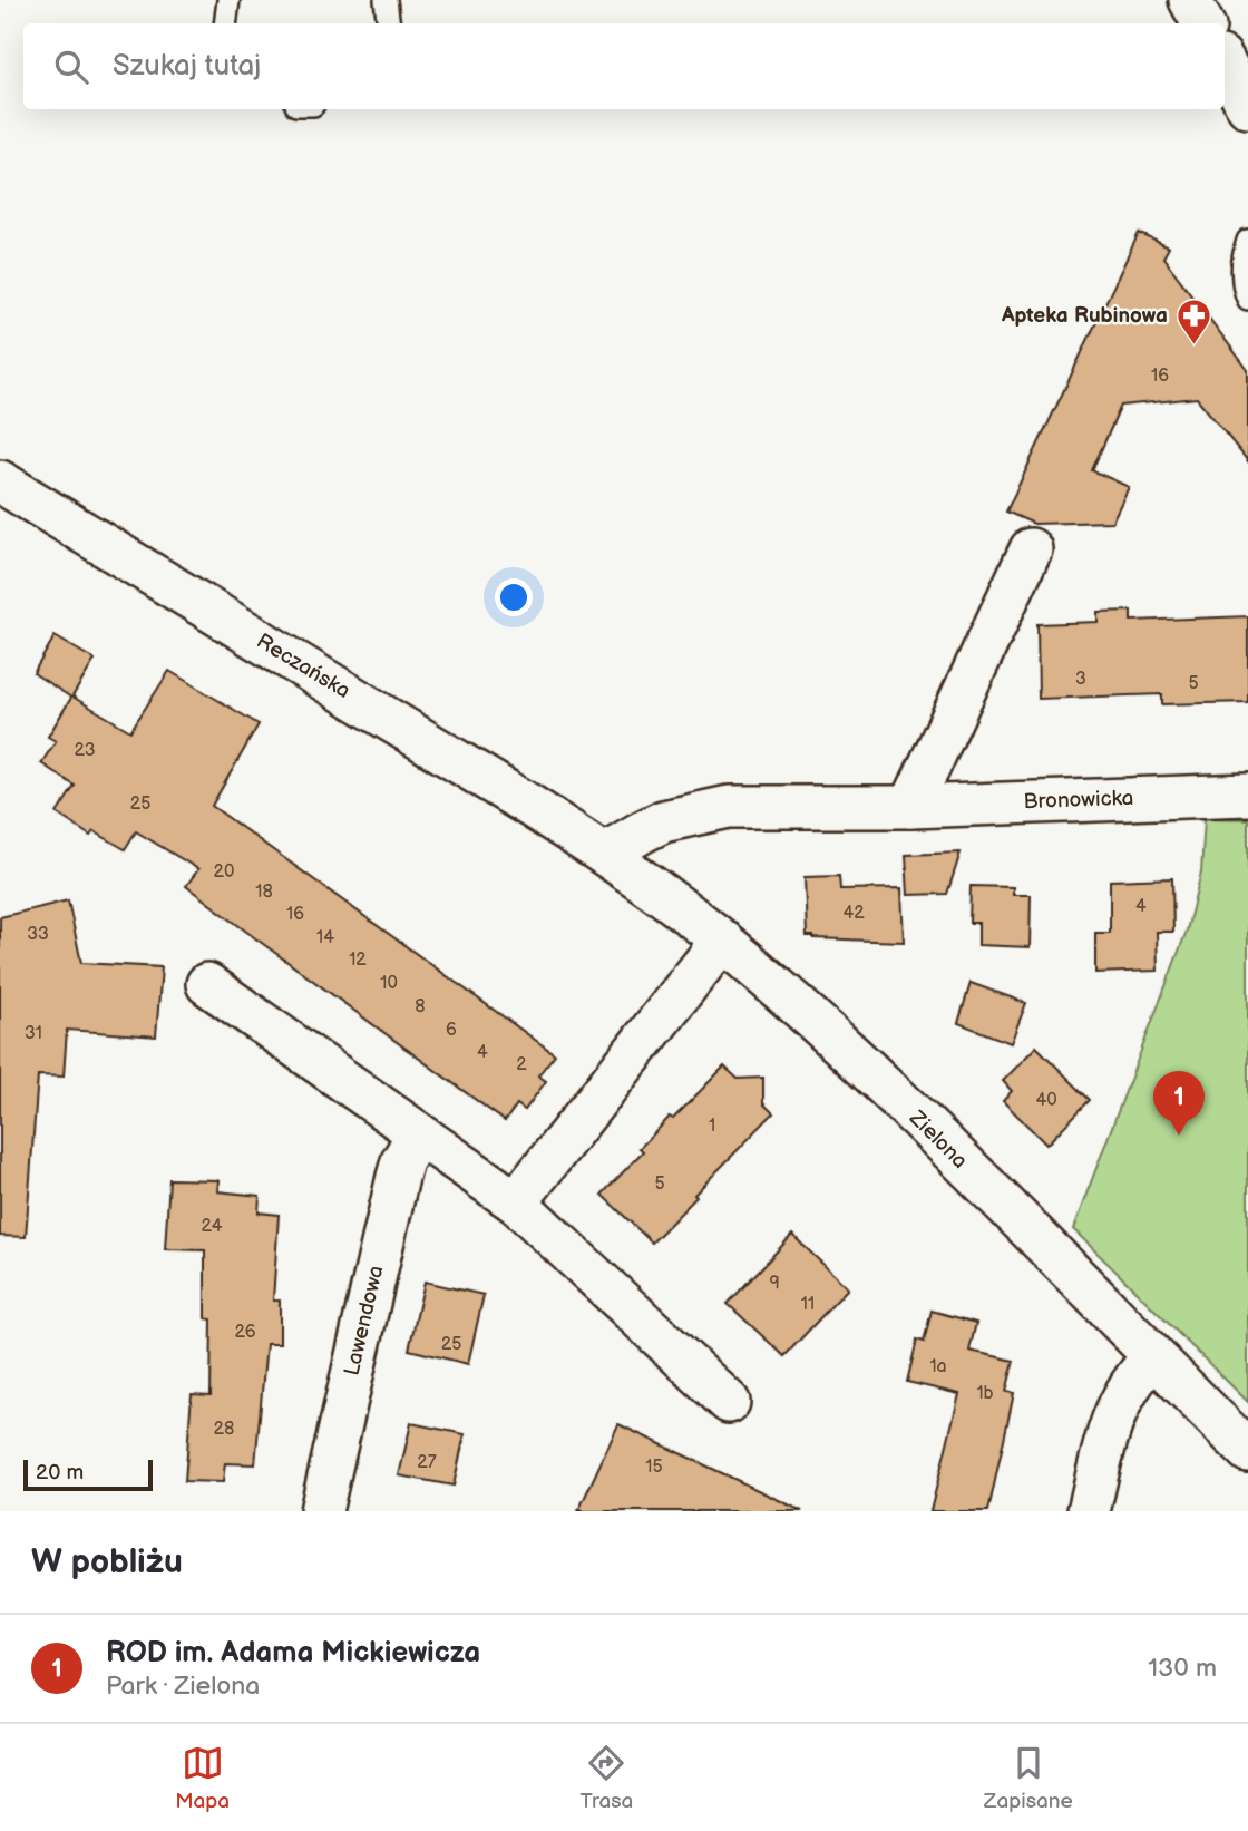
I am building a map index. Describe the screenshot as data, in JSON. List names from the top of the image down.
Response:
{
  "streets": {
    "street": [
      "Reczańska",
      "Bronowicka",
      "Zielona",
      "Lawendowa"
    ]
  },
  "crossings": [
    ["Reczańska", "Bronowicka"],
    ["Reczańska", "Zielona"],
    ["Bronowicka", "Zielona"]
  ],
  "places": {
    "pharmacy": ["Apteka Rubinowa"]
  },
  "house_numbers": [
    "16",
    "3",
    "5",
    "23",
    "25",
    "20",
    "18",
    "4",
    "42",
    "16",
    "33",
    "14",
    "12",
    "10",
    "8",
    "6",
    "31",
    "4",
    "2",
    "40",
    "1",
    "5",
    "24",
    "9",
    "11",
    "26",
    "25",
    "1a",
    "1b",
    "28",
    "27",
    "15"
  ],
  "scale_bar": "20 m",
  "page": {
    "search": "Szukaj tutaj",
    "pins": "1",
    "scale": "20 m",
    "heading": "W pobliżu",
    "list": [
      {
        "mark": "1",
        "name": "ROD im. Adama Mickiewicza",
        "note": "Park · Zielona",
        "value": "130 m"
      }
    ],
    "nav": ["Mapa", "Trasa", "Zapisane"]
  }
}
